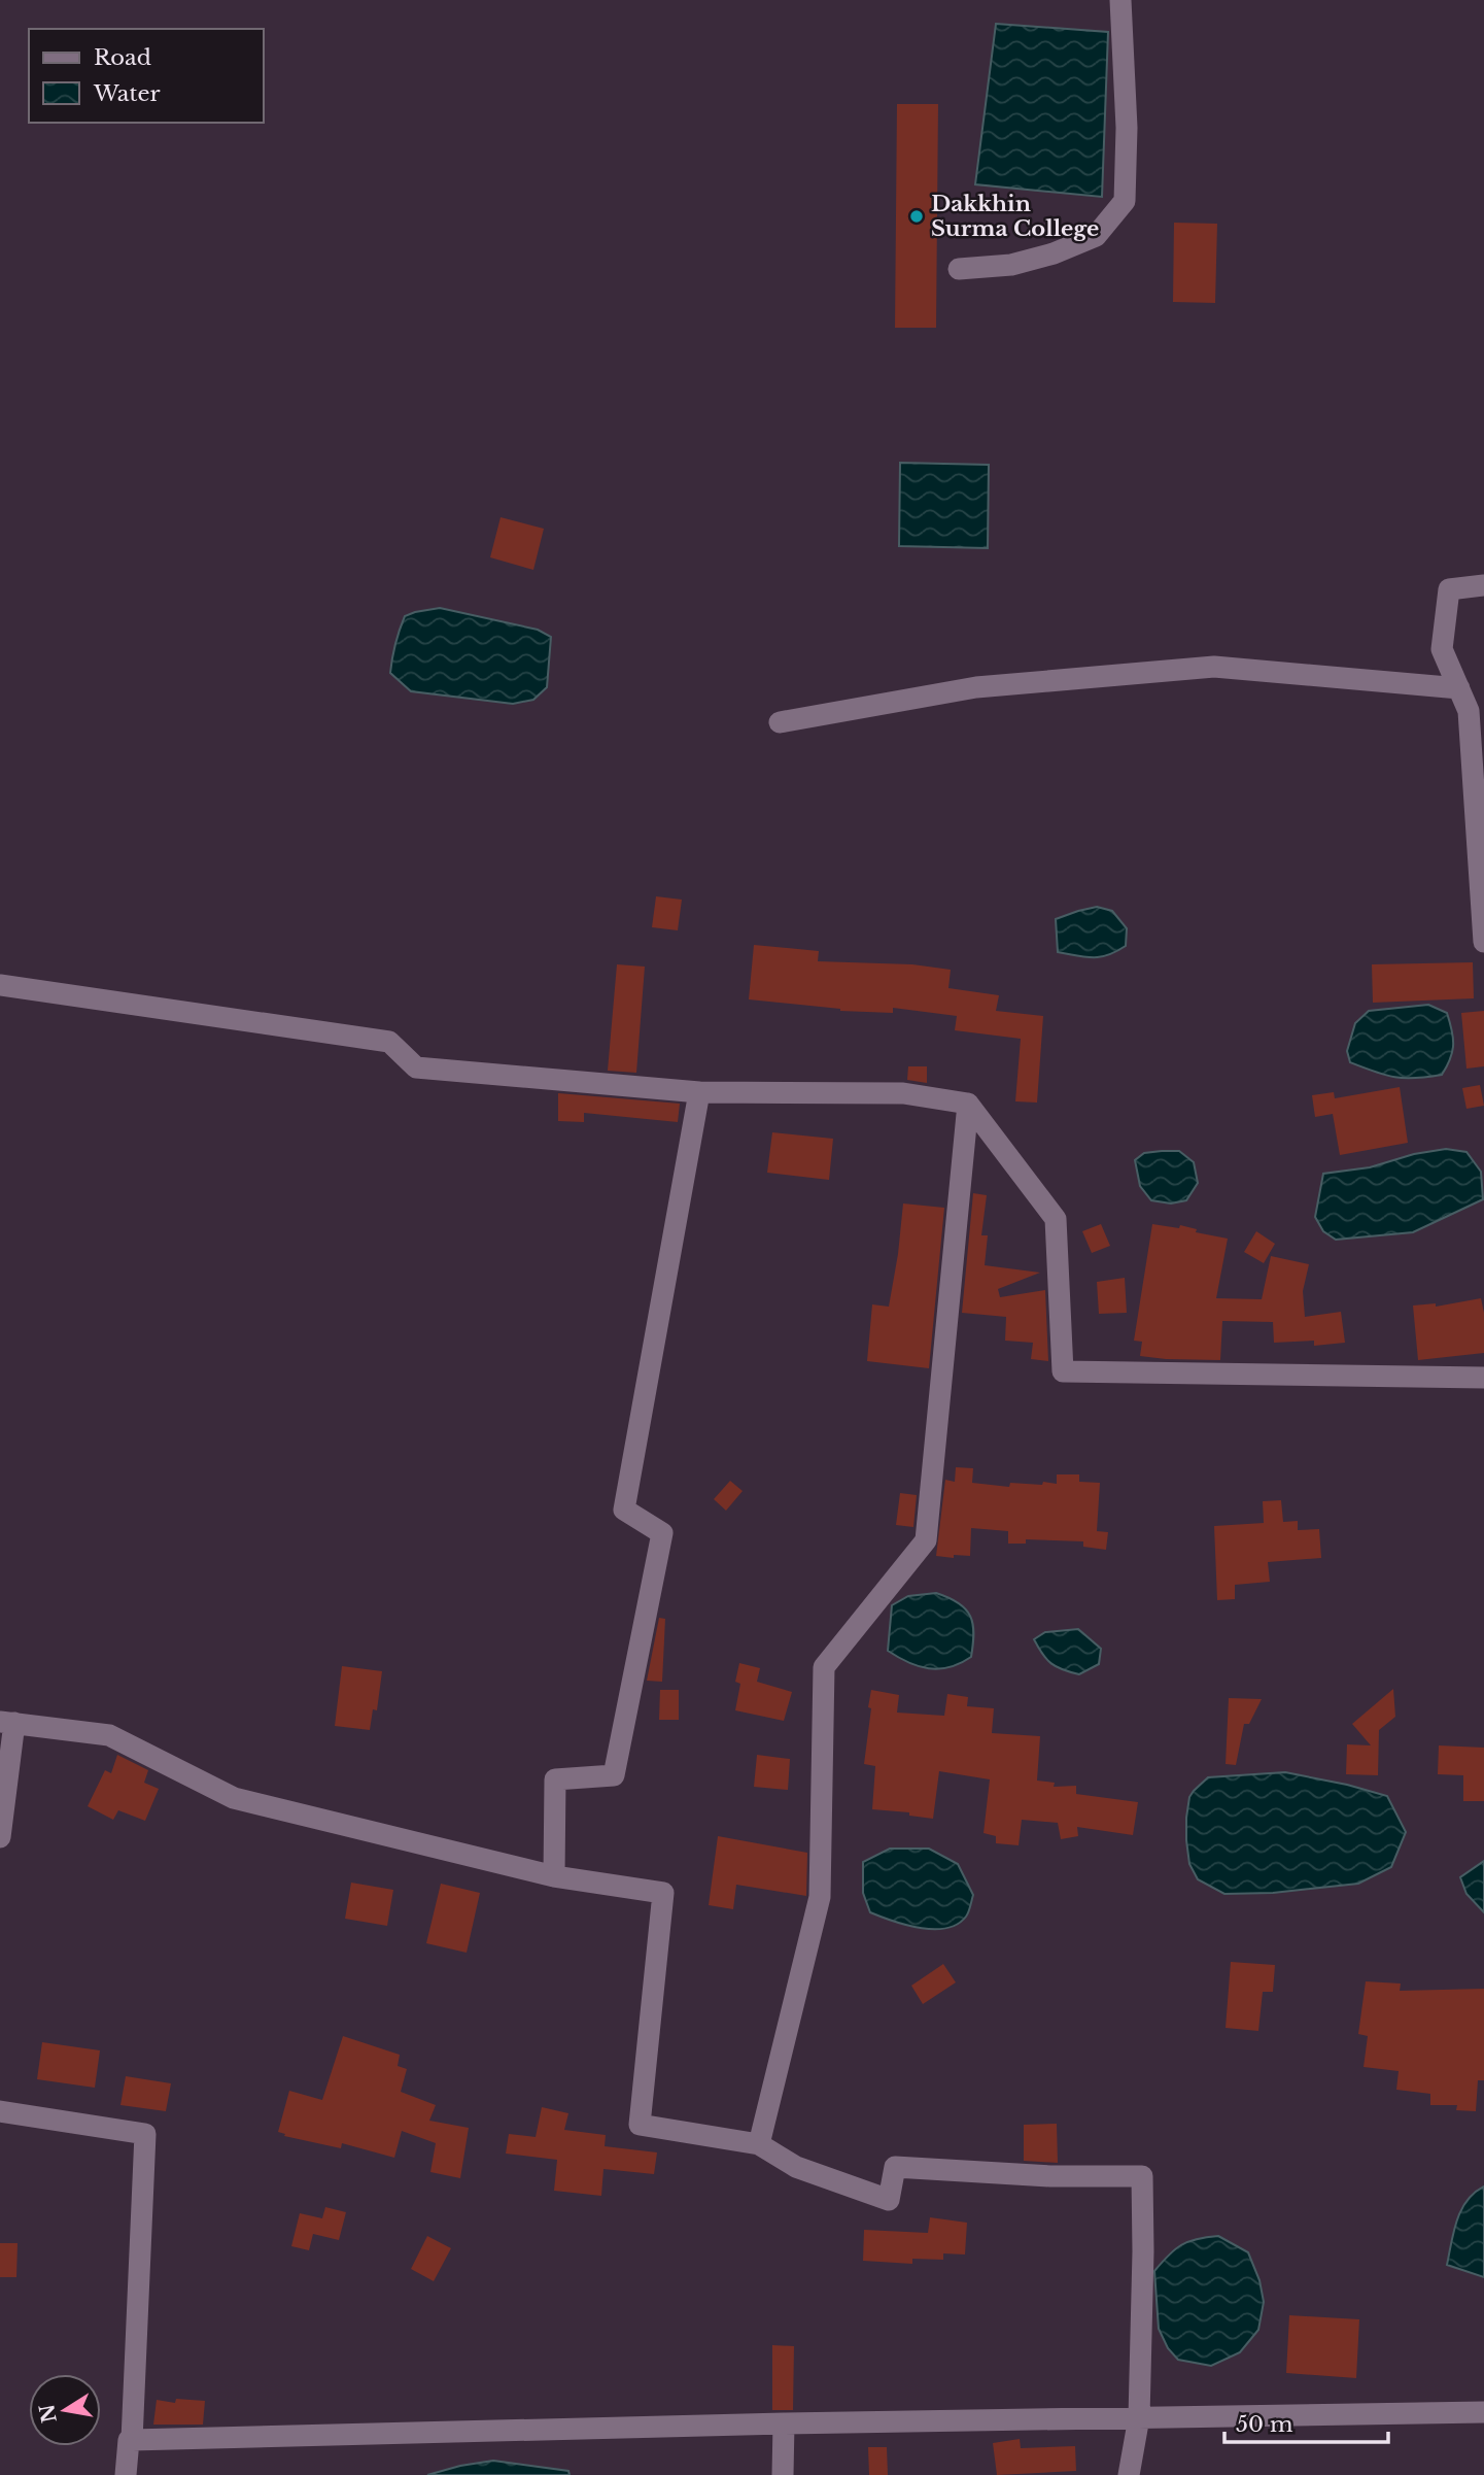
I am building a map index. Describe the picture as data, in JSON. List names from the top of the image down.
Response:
{
  "places": ["Dakkhin Surma College"],
  "legend": ["Road", "Water"],
  "scale_bar": "50 m",
  "north": "left"
}
